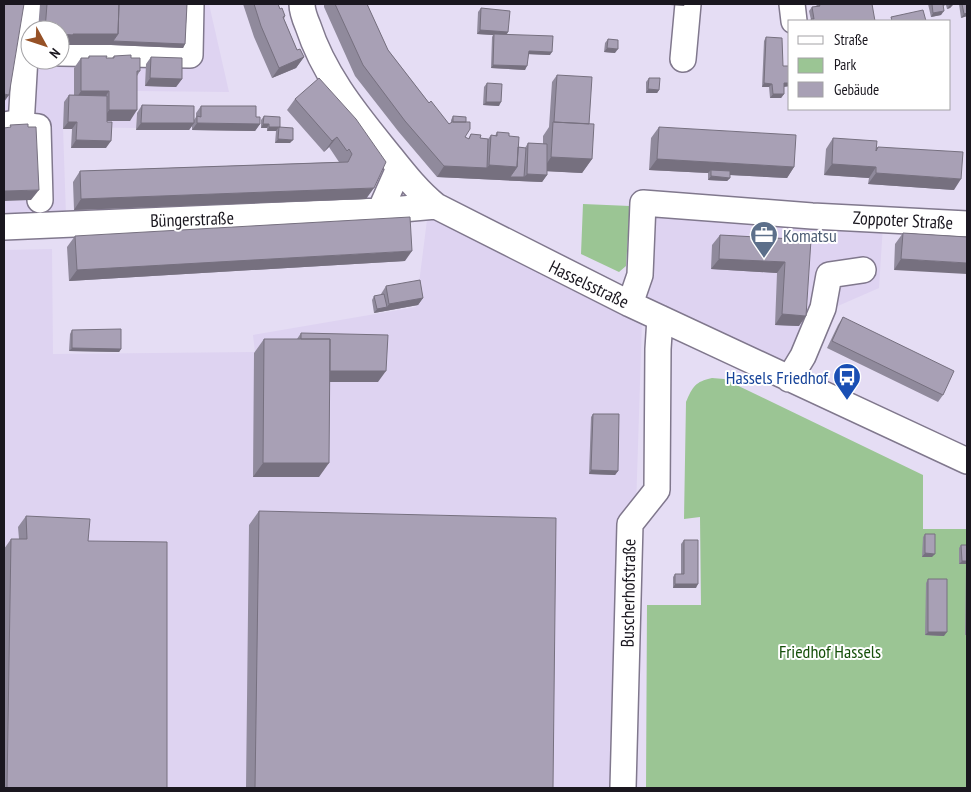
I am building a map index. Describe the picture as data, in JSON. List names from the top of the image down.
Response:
{
  "streets": {
    "street": [
      "Büngerstraße",
      "Zoppoter Straße",
      "Hasselsstraße",
      "Buscherhofstraße"
    ]
  },
  "crossings": [
    ["Büngerstraße", "Hasselsstraße"],
    ["Zoppoter Straße", "Hasselsstraße"],
    ["Hasselsstraße", "Buscherhofstraße"]
  ],
  "parks": ["Friedhof Hassels"],
  "places": {
    "office": ["Komatsu"],
    "bus stop": ["Hassels Friedhof"]
  },
  "legend": ["Straße", "Park", "Gebäude"],
  "north": "bottom right"
}
